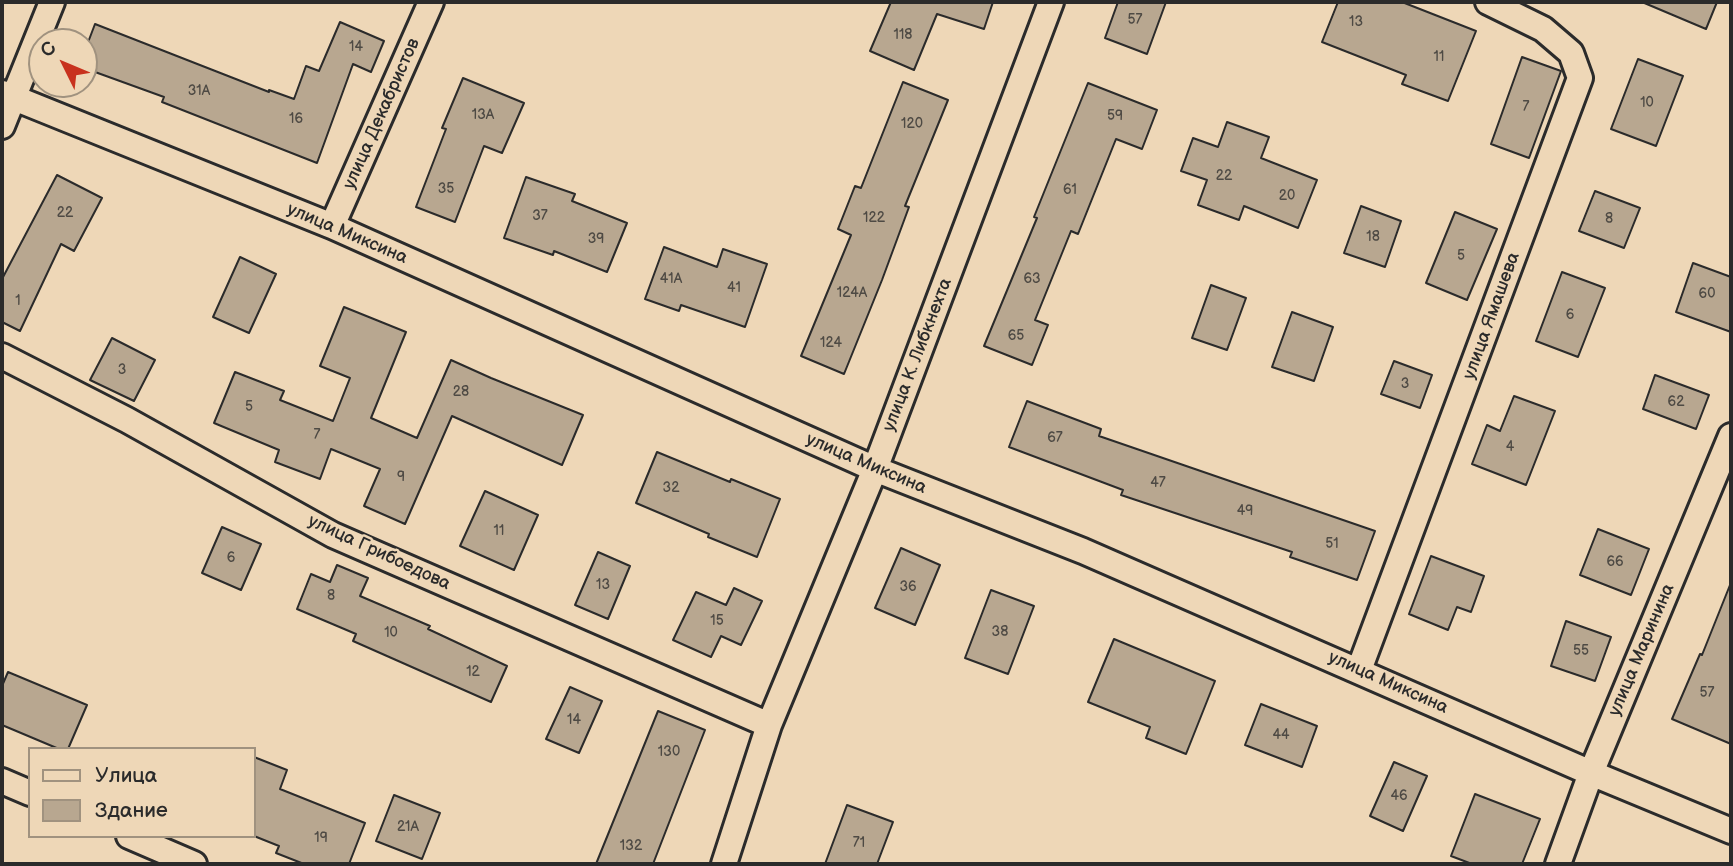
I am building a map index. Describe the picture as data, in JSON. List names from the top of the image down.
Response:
{
  "streets": {
    "street": [
      "улица Декабристов",
      "улица Миксина",
      "улица Ямашева",
      "улица К. Либкнехта",
      "улица Грибоедова",
      "улица Маринина"
    ]
  },
  "crossings": [
    ["улица Декабристов", "улица Миксина"],
    ["улица Миксина", "улица Ямашева"],
    ["улица Миксина", "улица К. Либкнехта"],
    ["улица Миксина", "улица Маринина"],
    ["улица К. Либкнехта", "улица Грибоедова"]
  ],
  "house_numbers": [
    "57",
    "13",
    "118",
    "14",
    "11",
    "31А",
    "10",
    "7",
    "13А",
    "59",
    "16",
    "120",
    "22",
    "35",
    "61",
    "20",
    "22",
    "37",
    "122",
    "8",
    "18",
    "39",
    "5",
    "41А",
    "63",
    "41",
    "124А",
    "60",
    "1",
    "6",
    "65",
    "124",
    "3",
    "3",
    "28",
    "62",
    "5",
    "7",
    "67",
    "4",
    "9",
    "47",
    "32",
    "49",
    "11",
    "51",
    "6",
    "66",
    "13",
    "36",
    "8",
    "15",
    "38",
    "10",
    "55",
    "12",
    "57",
    "14",
    "44",
    "130",
    "46",
    "21А",
    "19",
    "71",
    "132"
  ],
  "legend": ["Улица", "Здание"],
  "north": "top left"
}
